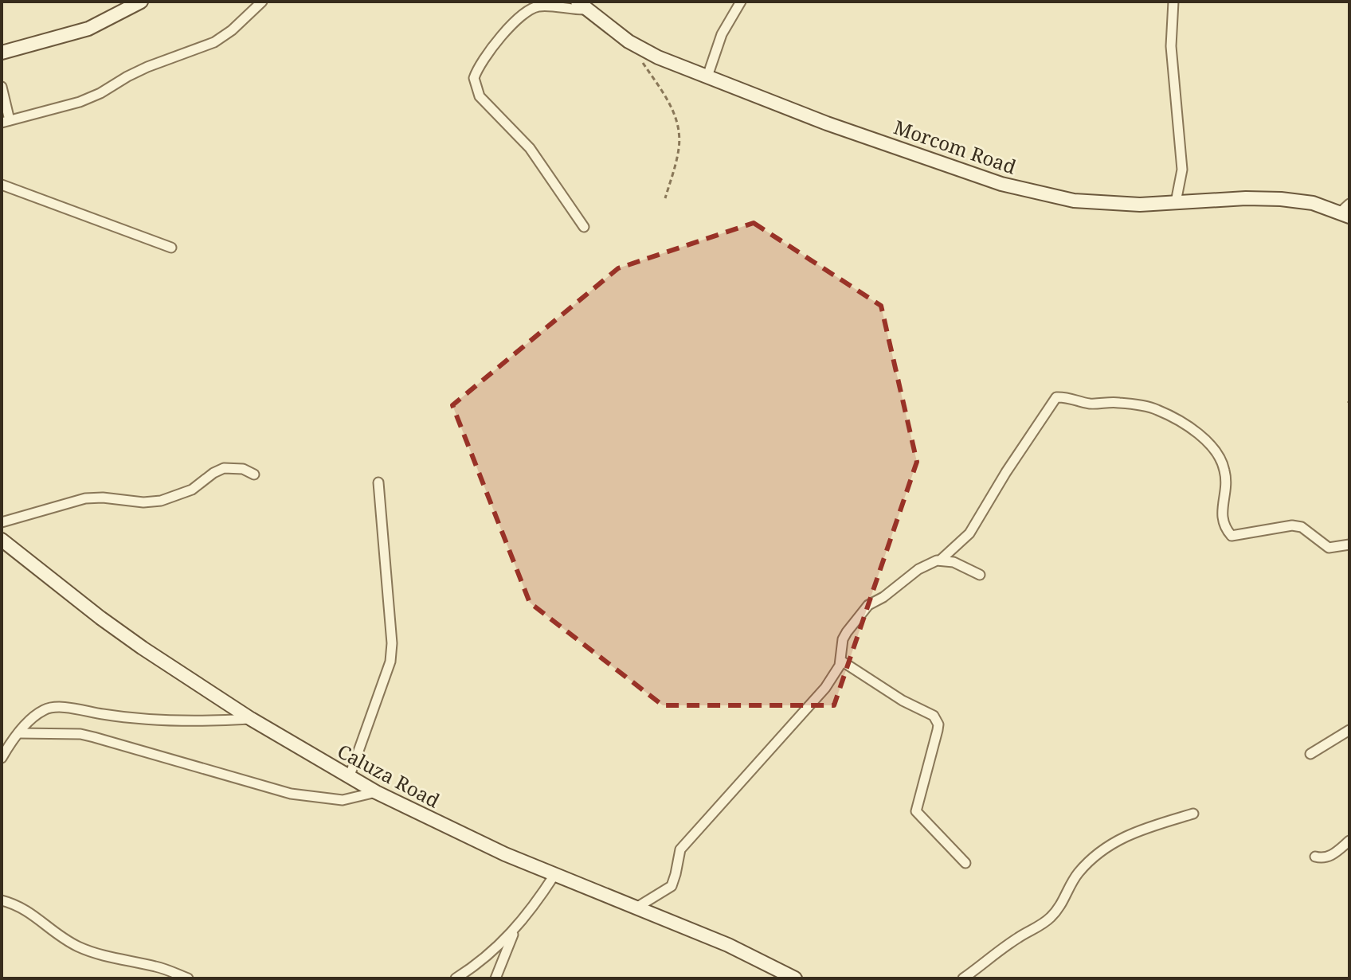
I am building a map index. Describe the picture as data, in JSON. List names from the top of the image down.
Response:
{
  "streets": {
    "street": ["Morcom Road", "Caluza Road"]
  }
}
